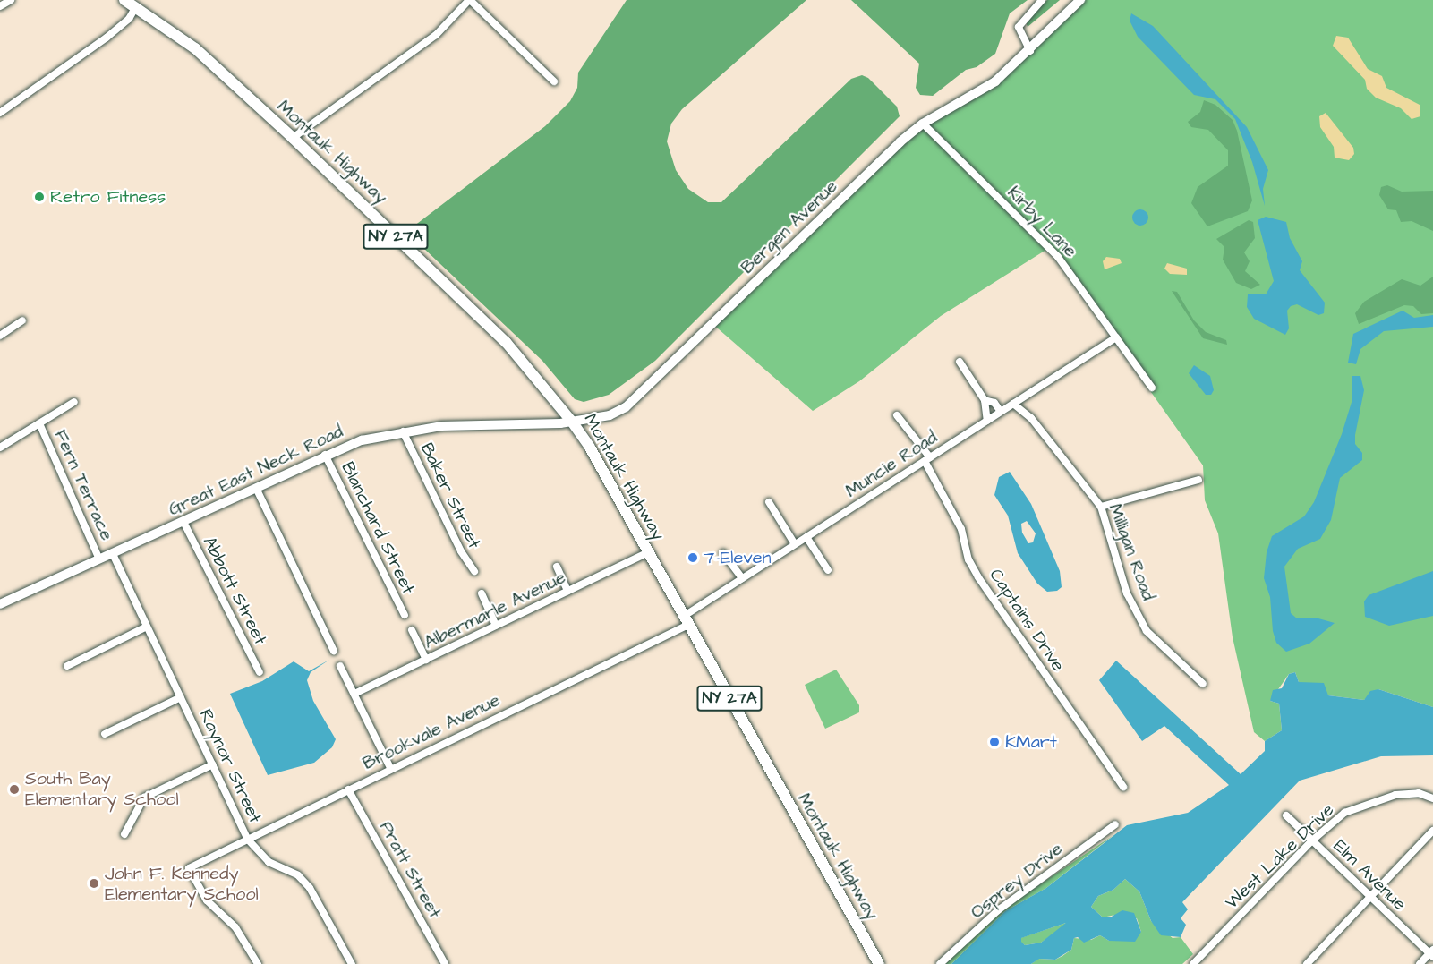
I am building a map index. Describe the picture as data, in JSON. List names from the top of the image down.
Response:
{
  "streets": {
    "main road": [
      "Montauk Highway",
      "Bergen Avenue",
      "NY 27A",
      "Great East Neck Road"
    ],
    "street": [
      "Kirby Lane",
      "Muncie Road",
      "Fern Terrace",
      "Baker Street",
      "Blanchard Street",
      "Milligan Road",
      "Abbott Street",
      "Albermarle Avenue",
      "Captains Drive",
      "Brookvale Avenue",
      "Raynor Street",
      "West Lake Drive",
      "Pratt Street",
      "Elm Avenue",
      "Osprey Drive"
    ]
  },
  "crossings": [
    ["Montauk Highway", "Bergen Avenue"],
    ["Montauk Highway", "NY 27A"],
    ["Montauk Highway", "Muncie Road"],
    ["Montauk Highway", "Great East Neck Road"],
    ["Montauk Highway", "Albermarle Avenue"],
    ["Montauk Highway", "Brookvale Avenue"],
    ["Kirby Lane", "Bergen Avenue"],
    ["Kirby Lane", "Muncie Road"],
    ["Bergen Avenue", "Great East Neck Road"],
    ["Muncie Road", "Milligan Road"],
    ["Muncie Road", "Captains Drive"],
    ["Muncie Road", "Brookvale Avenue"],
    ["Great East Neck Road", "Fern Terrace"],
    ["Great East Neck Road", "Baker Street"],
    ["Great East Neck Road", "Blanchard Street"],
    ["Great East Neck Road", "Abbott Street"],
    ["Great East Neck Road", "Raynor Street"],
    ["Brookvale Avenue", "Raynor Street"],
    ["Brookvale Avenue", "Pratt Street"],
    ["West Lake Drive", "Elm Avenue"]
  ],
  "places": [
    "Retro Fitness",
    "7-Eleven",
    "KMart",
    "South Bay Elementary School",
    "John F. Kennedy Elementary School"
  ]
}
